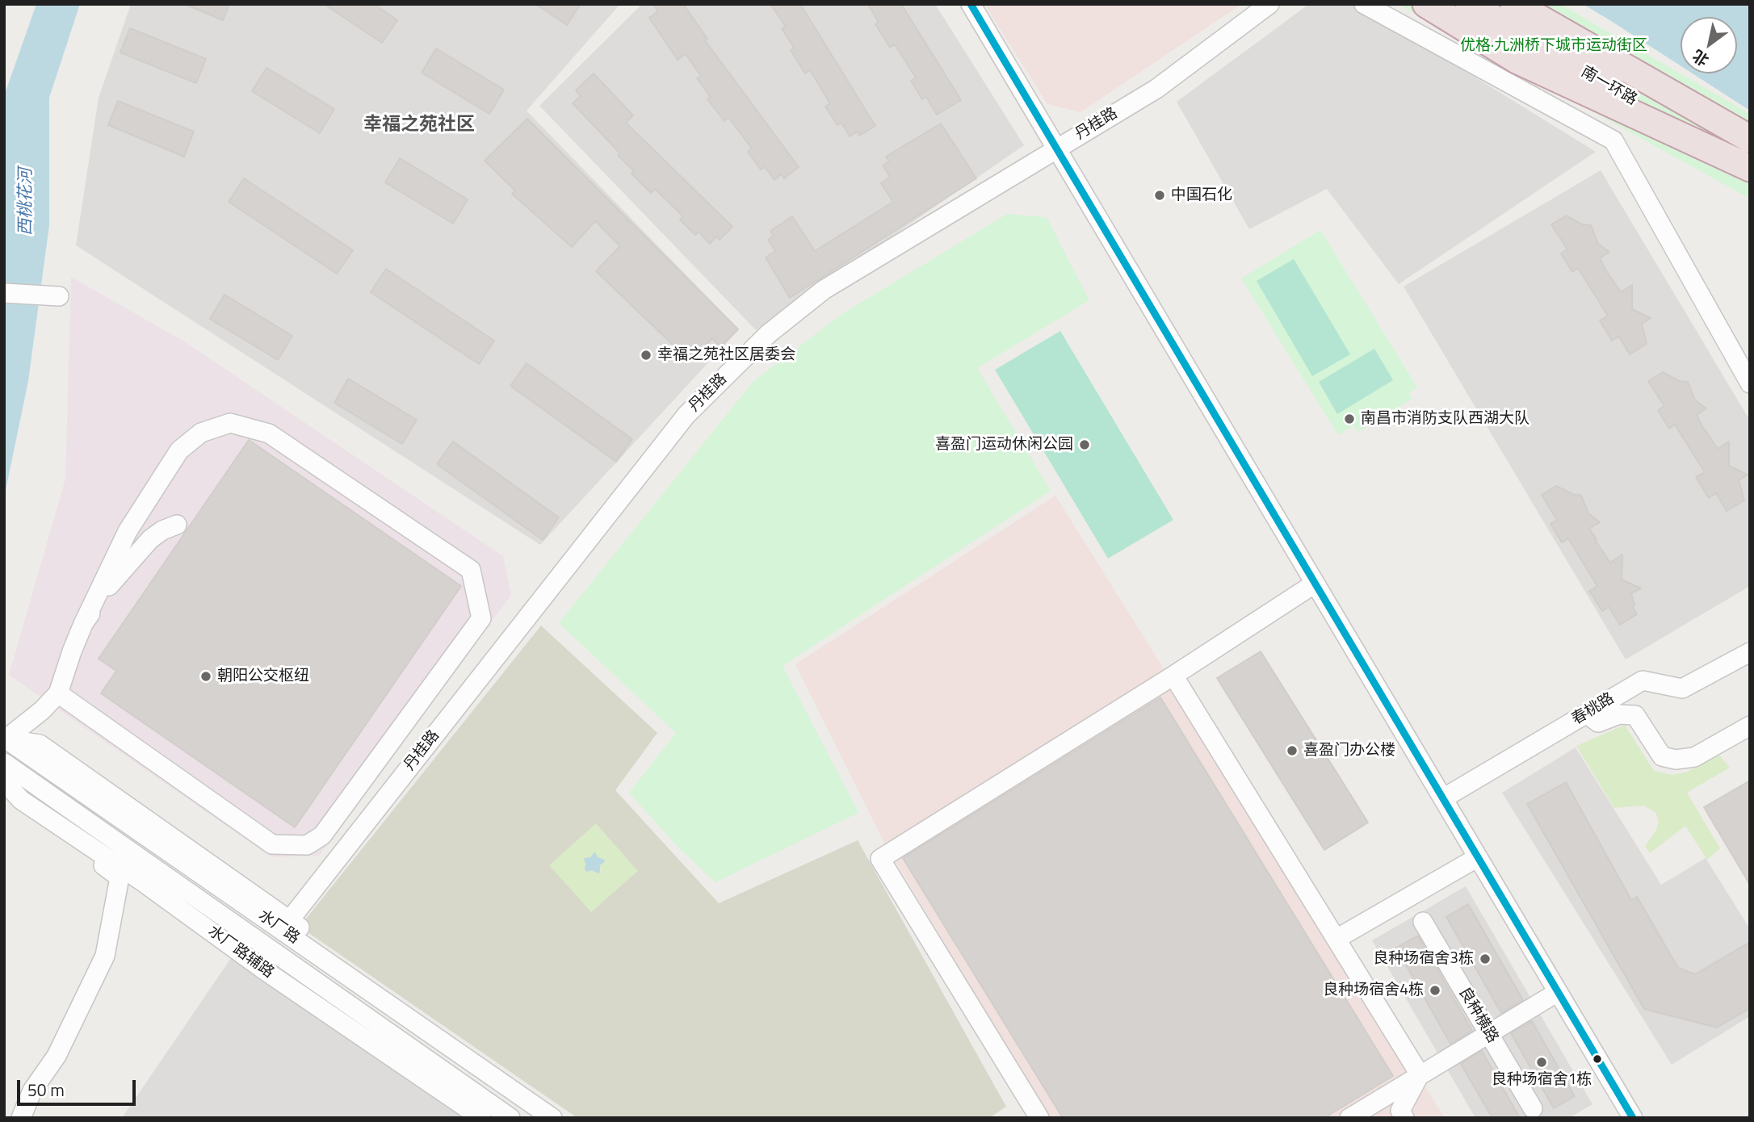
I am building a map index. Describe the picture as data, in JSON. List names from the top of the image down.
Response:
{
  "streets": {
    "highway": ["南一环路"],
    "street": [
      "丹桂路",
      "春桃路",
      "水厂路",
      "水厂路辅路",
      "良种横路"
    ]
  },
  "crossings": [
    ["丹桂路", "水厂路"]
  ],
  "districts": ["幸福之苑社区"],
  "water": ["西桃花河"],
  "parks": ["优格·九洲桥下城市运动街区"],
  "places": [
    "中国石化",
    "幸福之苑社区居委会",
    "南昌市消防支队西湖大队",
    "喜盈门运动休闲公园",
    "朝阳公交枢纽",
    "喜盈门办公楼",
    "良种场宿舍3栋",
    "良种场宿舍4栋",
    "良种场宿舍1栋"
  ],
  "scale_bar": "50 m",
  "north": "bottom left"
}
